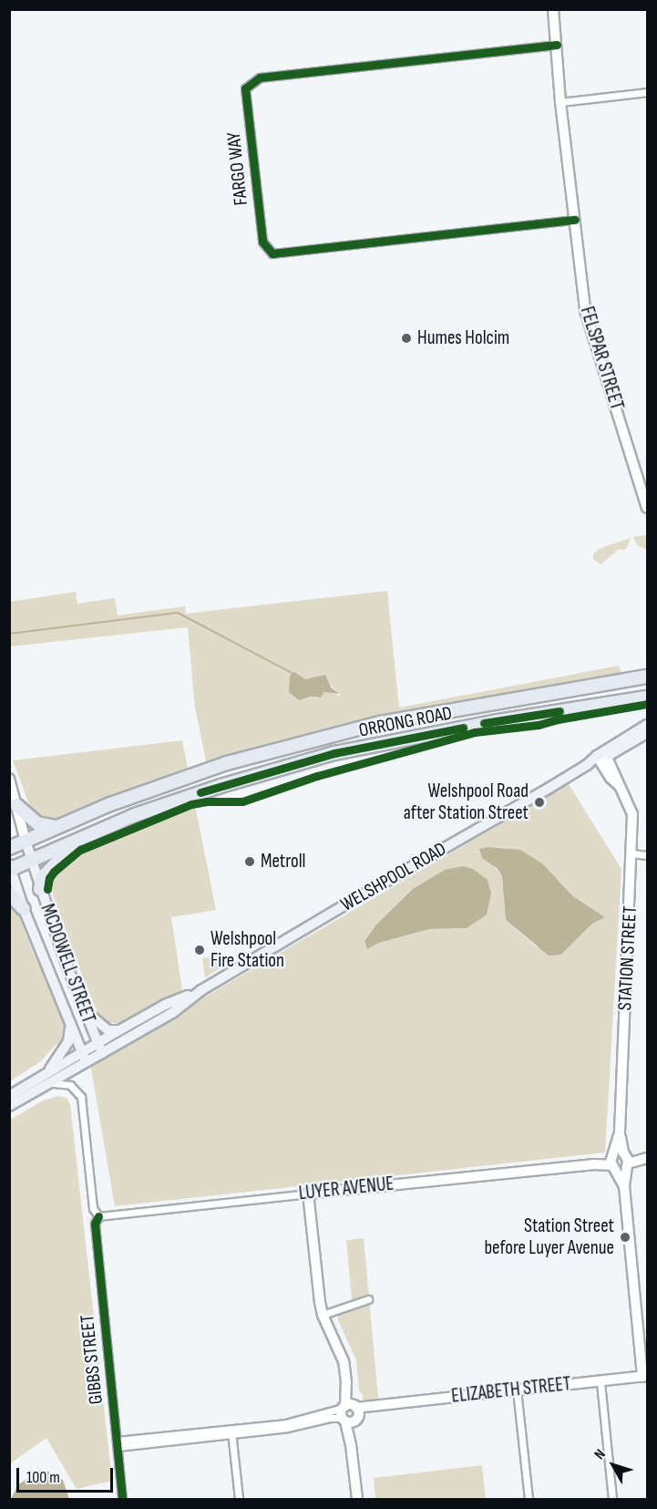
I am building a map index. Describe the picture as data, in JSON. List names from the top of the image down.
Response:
{
  "streets": {
    "highway": ["ORRONG ROAD"],
    "main road": ["WELSHPOOL ROAD", "MCDOWELL STREET"],
    "street": [
      "FARGO WAY",
      "FELSPAR STREET",
      "STATION STREET",
      "LUYER AVENUE",
      "GIBBS STREET",
      "ELIZABETH STREET"
    ]
  },
  "crossings": [
    ["FARGO WAY", "FELSPAR STREET"],
    ["ORRONG ROAD", "MCDOWELL STREET"],
    ["WELSHPOOL ROAD", "STATION STREET"],
    ["WELSHPOOL ROAD", "MCDOWELL STREET"],
    ["WELSHPOOL ROAD", "GIBBS STREET"],
    ["STATION STREET", "LUYER AVENUE"],
    ["STATION STREET", "ELIZABETH STREET"],
    ["LUYER AVENUE", "GIBBS STREET"],
    ["GIBBS STREET", "ELIZABETH STREET"]
  ],
  "places": [
    "Humes Holcim",
    "Welshpool Road after Station Street",
    "Metroll",
    "Welshpool Fire Station",
    "Station Street before Luyer Avenue"
  ],
  "scale_bar": "100 m",
  "north": "top left"
}
